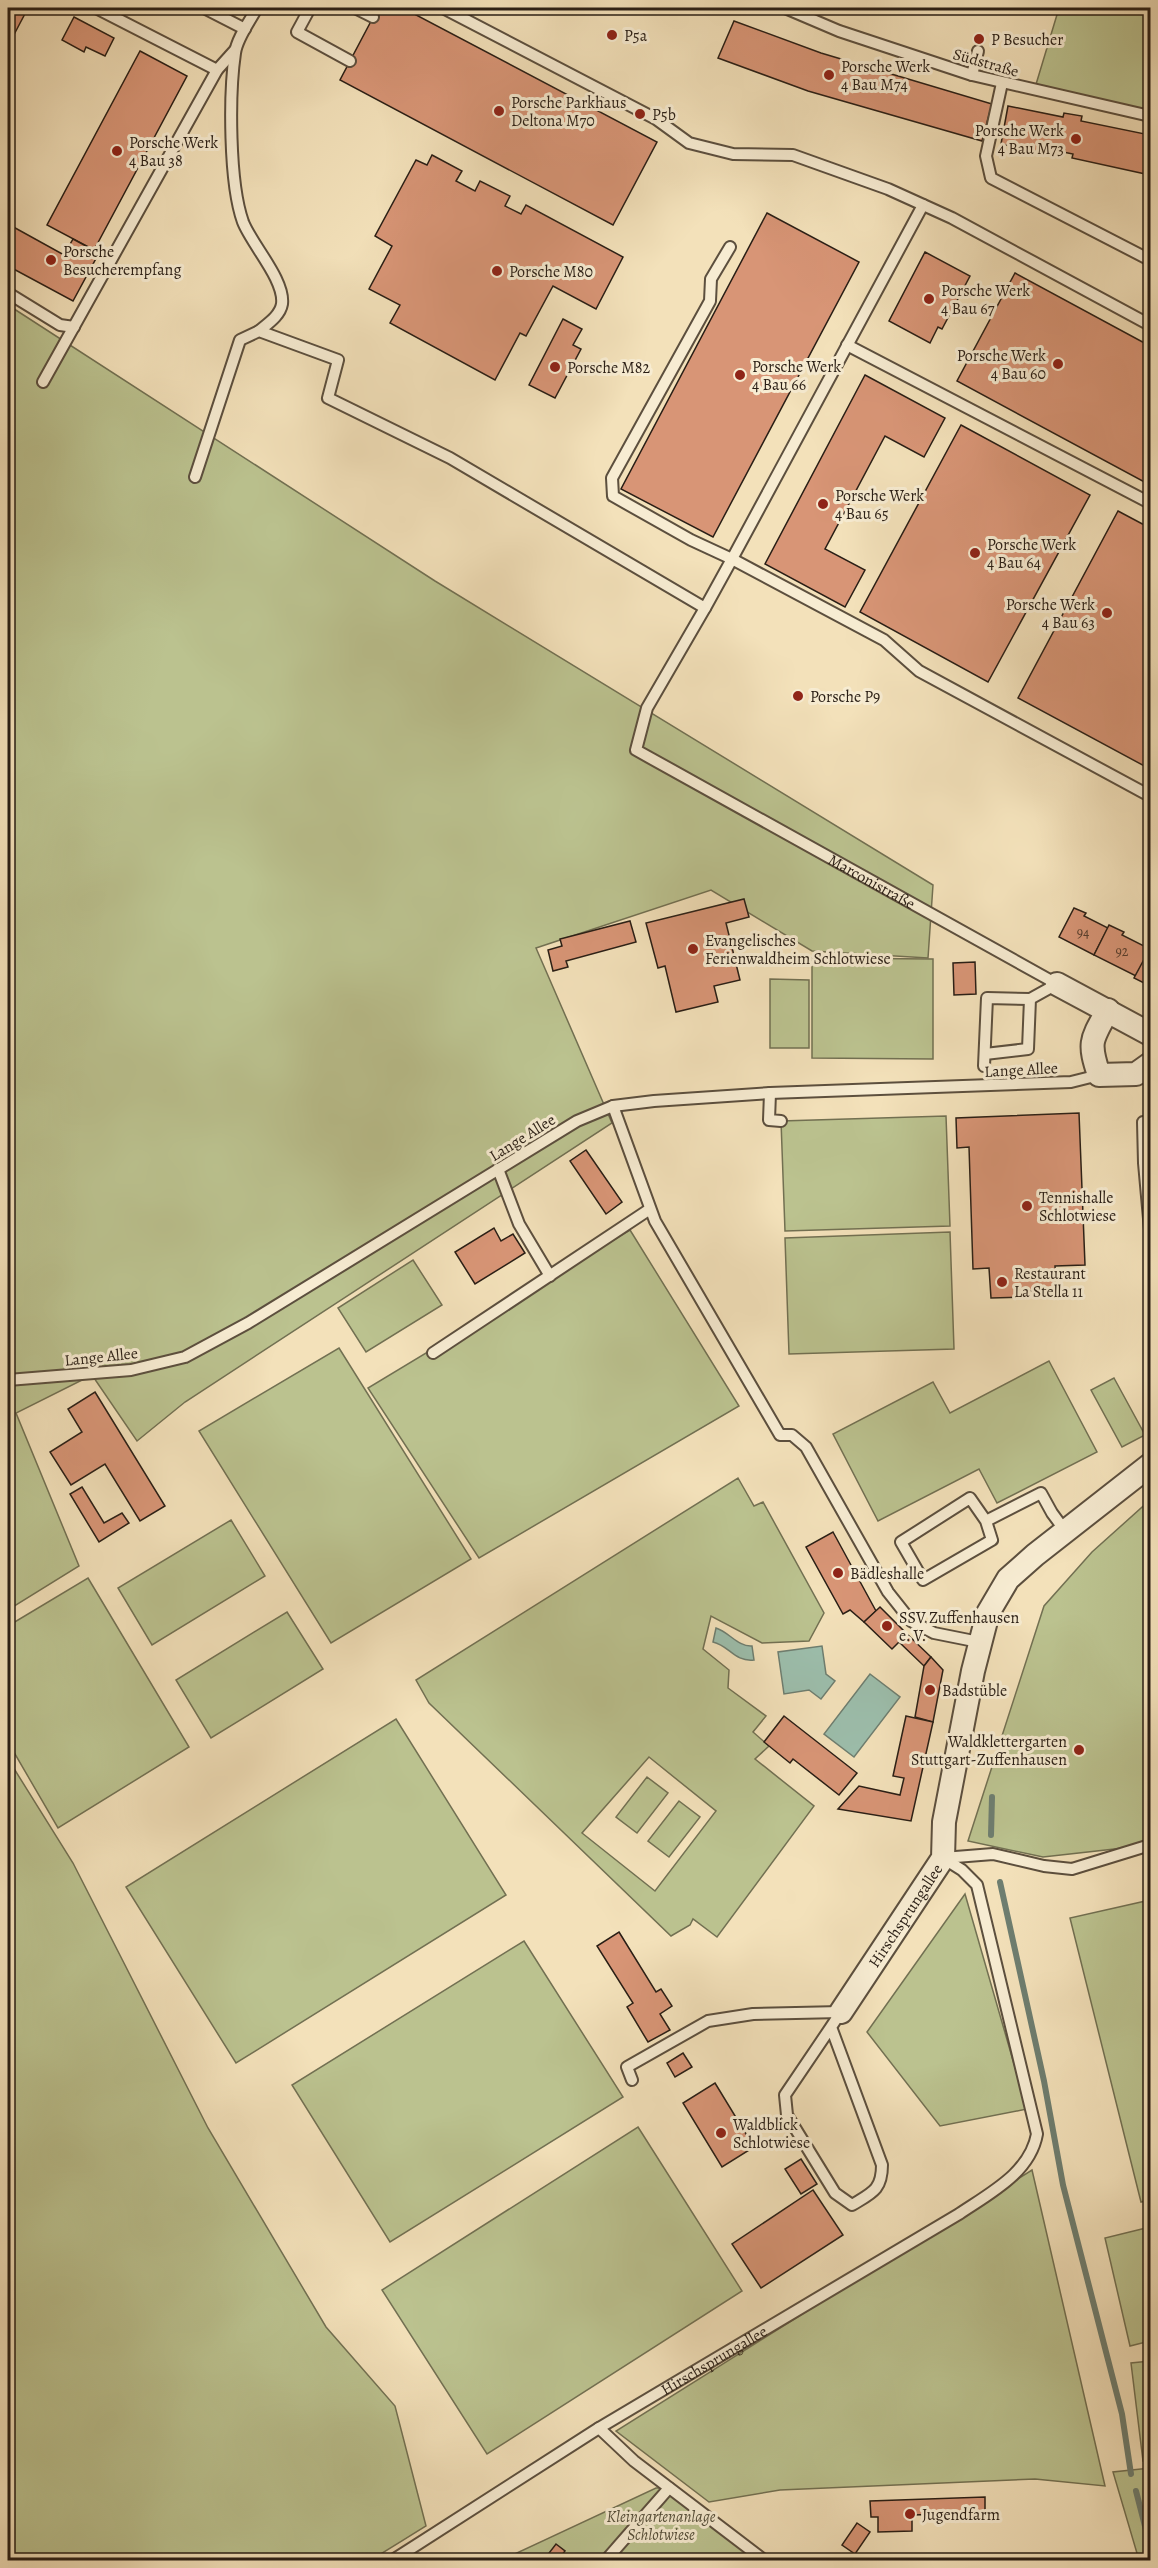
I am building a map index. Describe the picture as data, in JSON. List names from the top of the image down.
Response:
{
  "streets": {
    "street": ["Marconistraße", "Hirschsprungallee"],
    "lane": ["Südstraße", "Lange Allee"]
  },
  "parks": ["Kleingartenanlage Schlotwiese"],
  "places": [
    "P5a",
    "P Besucher",
    "Porsche Werk 4 Bau M74",
    "Porsche Parkhaus Deltona M70",
    "P5b",
    "Porsche Werk 4 Bau M73",
    "Porsche Werk 4 Bau 38",
    "Porsche Besucherempfang",
    "Porsche M80",
    "Porsche Werk 4 Bau 67",
    "Porsche Werk 4 Bau 60",
    "Porsche M82",
    "Porsche Werk 4 Bau 66",
    "Porsche Werk 4 Bau 65",
    "Porsche Werk 4 Bau 64",
    "Porsche Werk 4 Bau 63",
    "Porsche P9",
    "Evangelisches Ferienwaldheim Schlotwiese",
    "Tennishalle Schlotwiese",
    "Restaurant La Stella 11",
    "Bädleshalle",
    "SSV Zuffenhausen e. V.",
    "Badstüble",
    "Waldklettergarten Stuttgart-Zuffenhausen",
    "Waldblick Schlotwiese",
    "Jugendfarm"
  ],
  "house_numbers": ["94", "92"]
}
